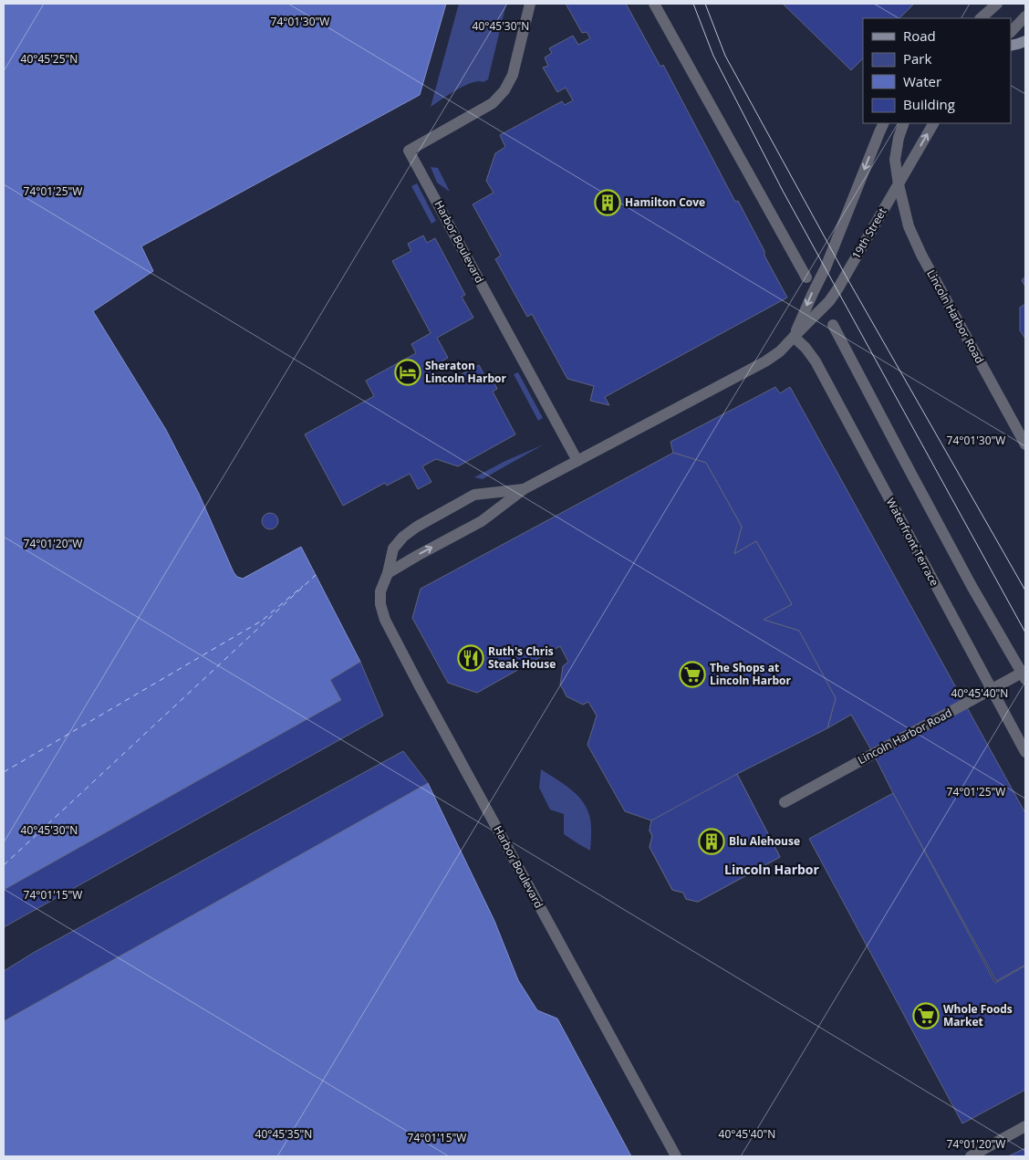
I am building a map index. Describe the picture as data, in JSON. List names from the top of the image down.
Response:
{
  "streets": {
    "street": [
      "19th Street",
      "Harbor Boulevard",
      "Lincoln Harbor Road",
      "Waterfront Terrace"
    ]
  },
  "crossings": [
    ["19th Street", "Harbor Boulevard"],
    ["19th Street", "Lincoln Harbor Road"],
    ["19th Street", "Waterfront Terrace"]
  ],
  "districts": ["Lincoln Harbor"],
  "places": {
    "building": ["Hamilton Cove", "Blu Alehouse"],
    "hotel": ["Sheraton Lincoln Harbor"],
    "restaurant": ["Ruth's Chris Steak House"],
    "supermarket": ["The Shops at Lincoln Harbor", "Whole Foods Market"]
  },
  "legend": [
    "Road",
    "Park",
    "Water",
    "Building"
  ],
  "coordinates": [
    "74°01'30\"W",
    "40°45'30\"N",
    "40°45'25\"N",
    "74°01'25\"W",
    "74°01'20\"W",
    "40°45'40\"N",
    "74°01'15\"W",
    "40°45'35\"N"
  ]
}
